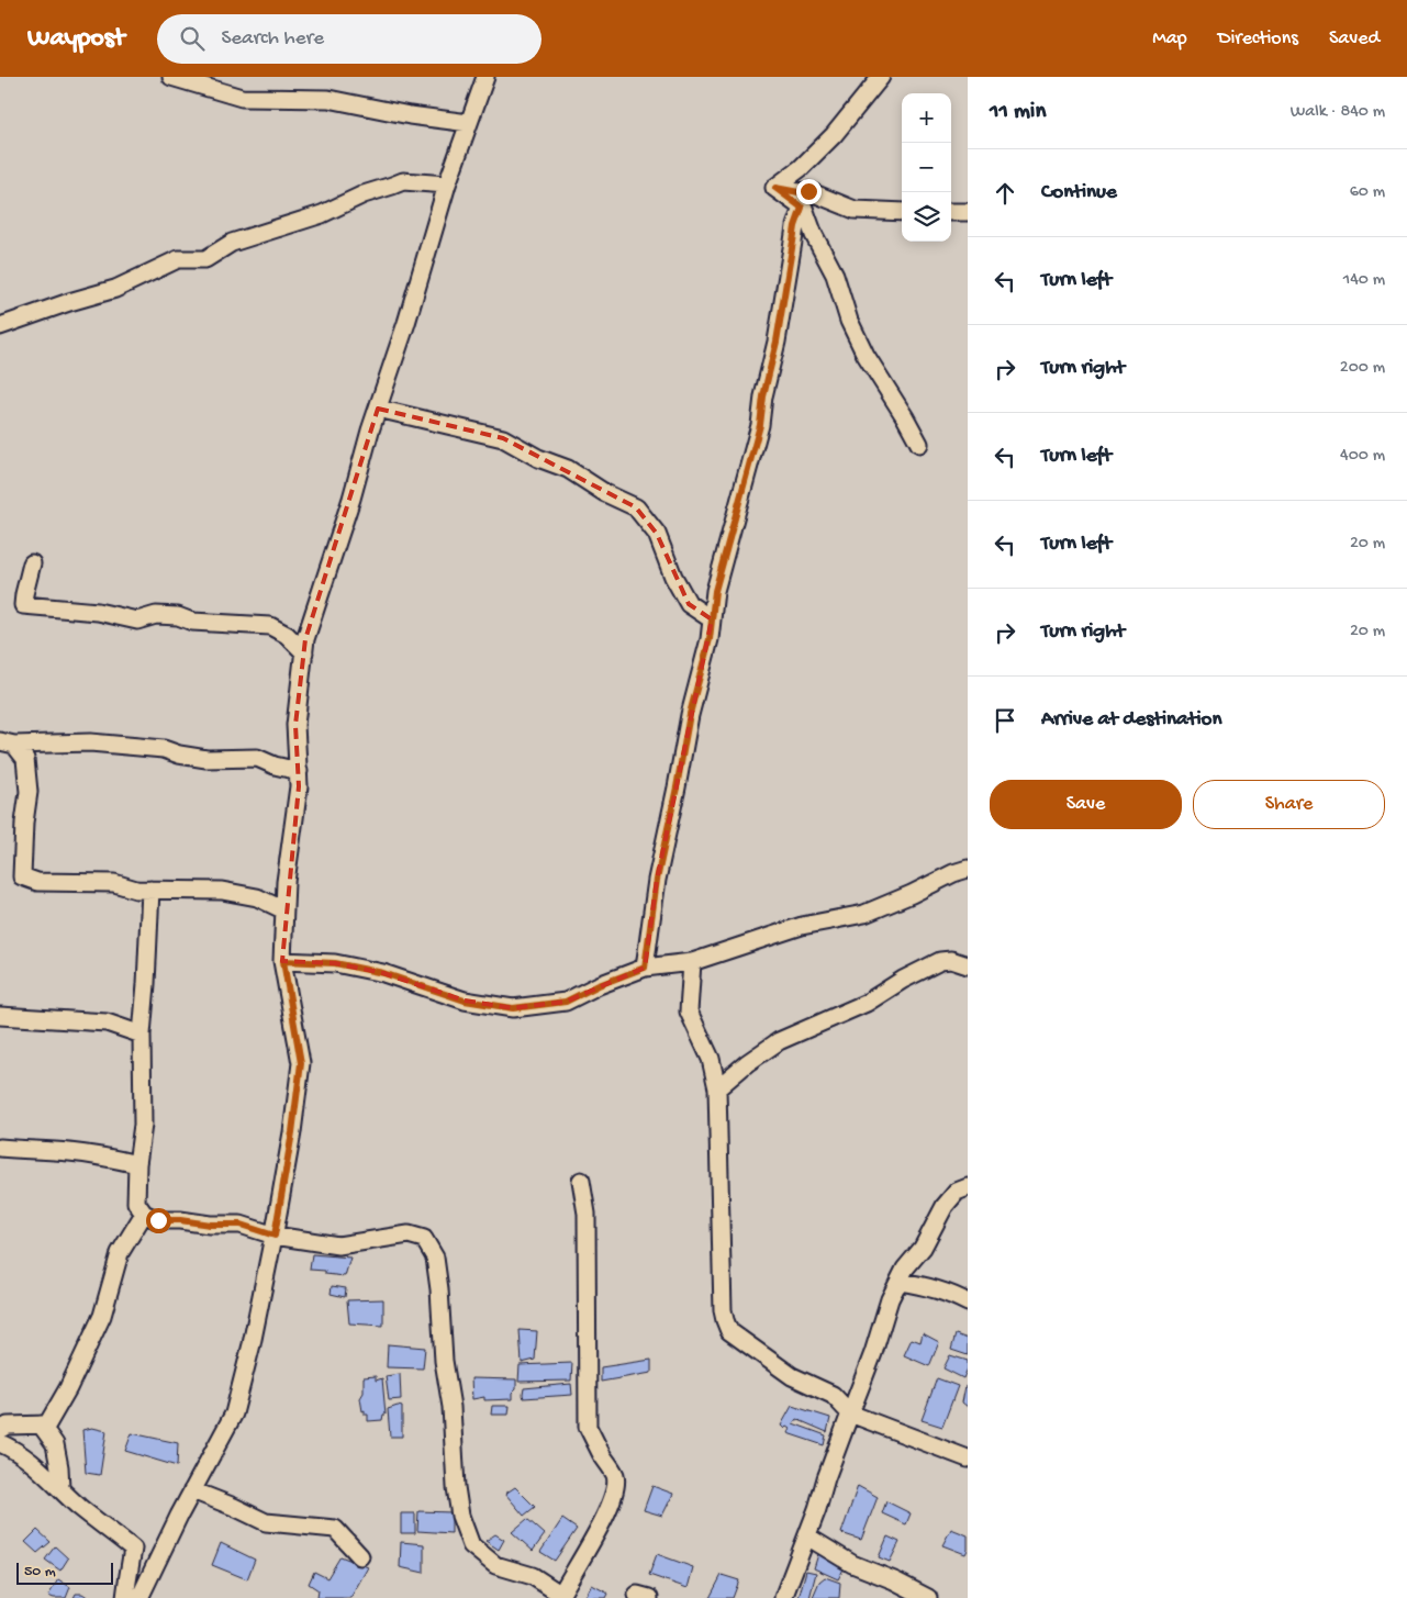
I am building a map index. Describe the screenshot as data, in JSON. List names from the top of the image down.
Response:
{
  "scale_bar": "50 m",
  "page": {
    "header": "Waypost",
    "search": "Search here",
    "nav": ["Map", "Directions", "Saved"],
    "heading": ["11 min", "Walk · 840 m"],
    "map_buttons": ["+", "−"],
    "list": [
      ["Continue", "60 m"],
      ["Turn left", "140 m"],
      ["Turn right", "200 m"],
      ["Turn left", "400 m"],
      ["Turn left", "20 m"],
      ["Turn right", "20 m"],
      "Arrive at destination"
    ],
    "buttons": ["Save", "Share"],
    "scale": "50 m"
  }
}
